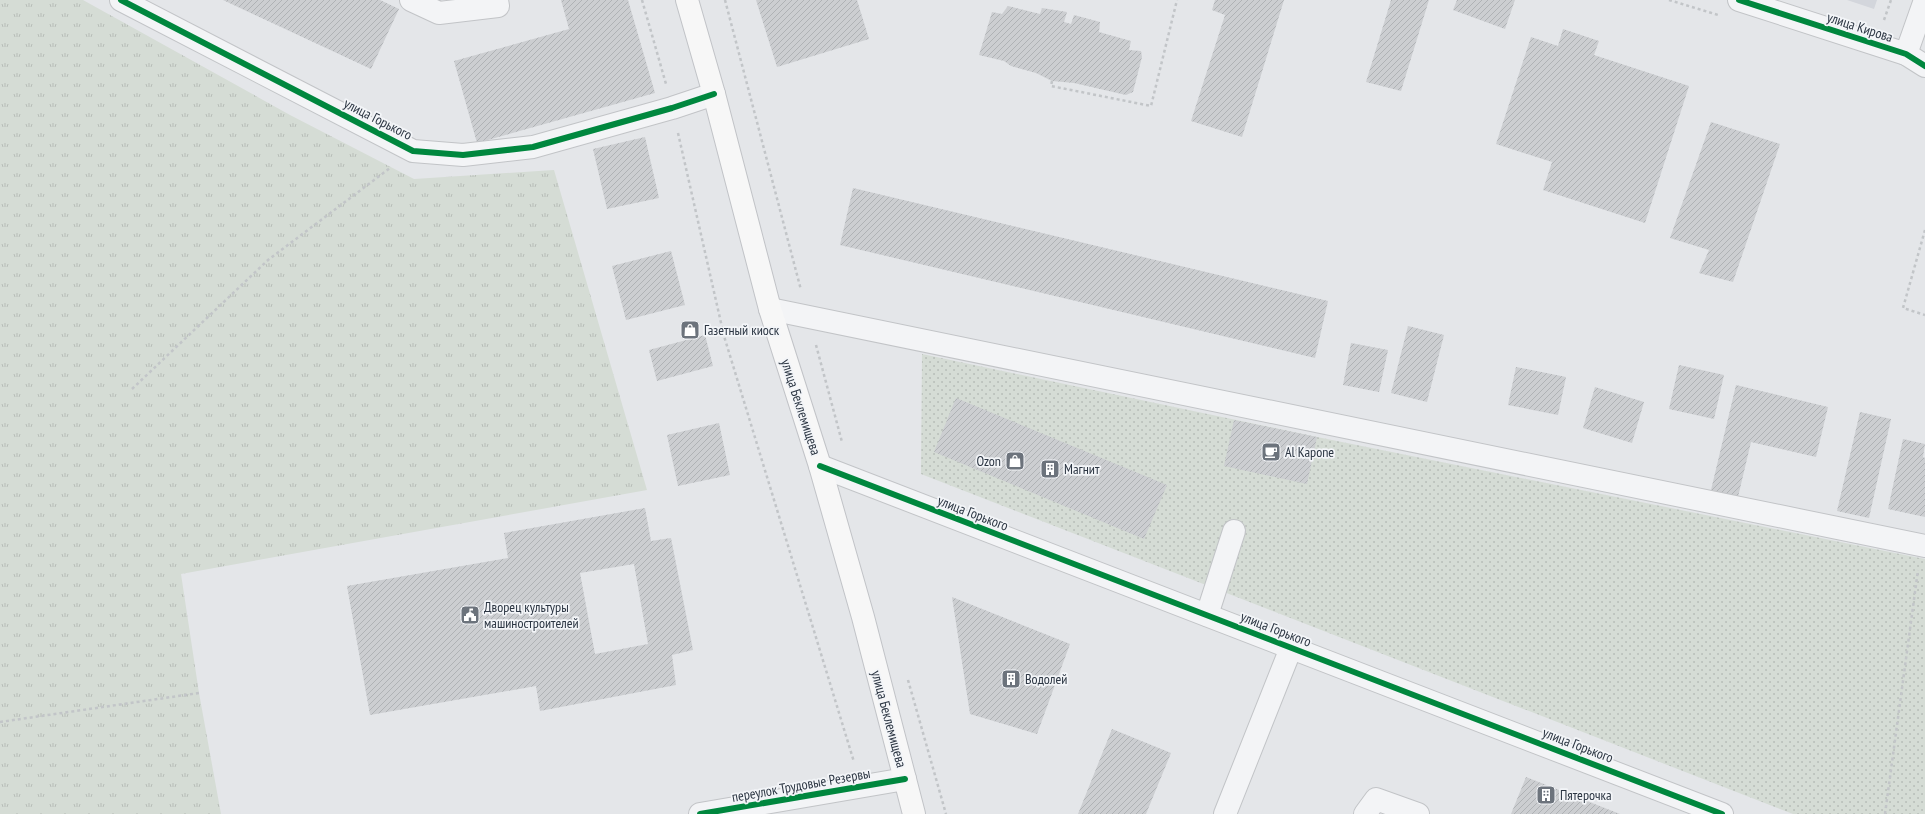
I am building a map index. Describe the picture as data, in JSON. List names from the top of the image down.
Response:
{
  "streets": {
    "main road": ["улица Беклемищева"],
    "street": ["улица Кирова", "улица Горького", "переулок Трудовые Резервы"]
  },
  "crossings": [
    ["улица Горького", "улица Беклемищева"],
    ["улица Беклемищева", "переулок Трудовые Резервы"]
  ],
  "places": {
    "shop": ["Газетный киоск", "Ozon"],
    "cafe": ["Al Kapone"],
    "building": ["Магнит", "Водолей", "Пятерочка"],
    "public building": ["Дворец культуры машиностроителей"]
  }
}
